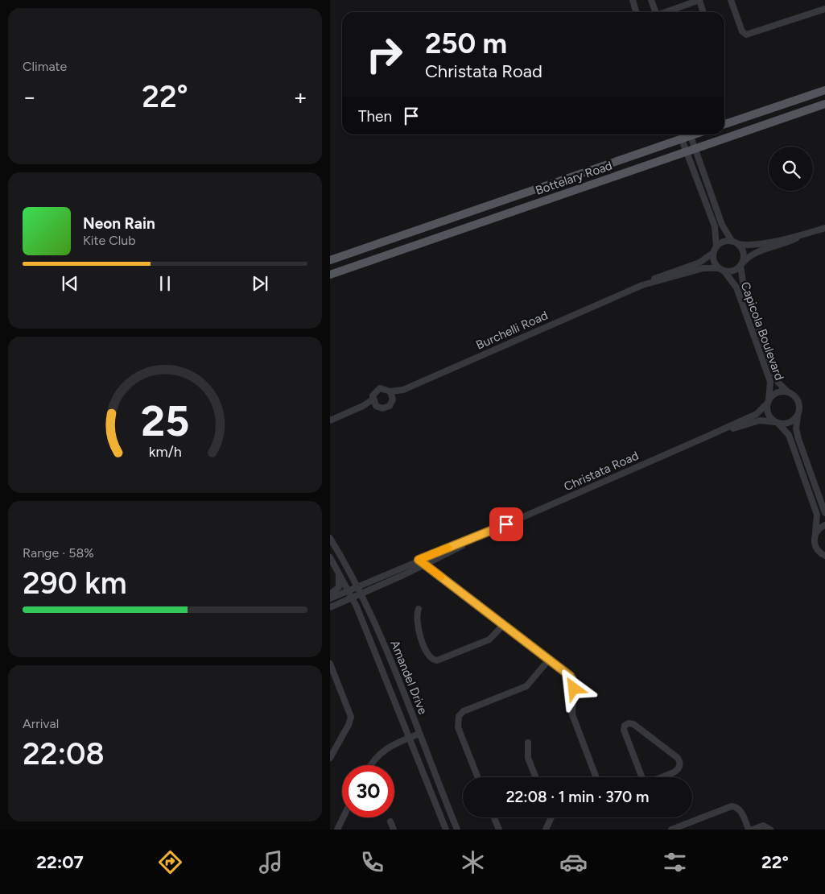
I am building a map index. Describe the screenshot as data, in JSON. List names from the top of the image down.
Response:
{
  "streets": {
    "main road": ["Bottelary Road"],
    "street": [
      "Burchelli Road",
      "Capicola Boulevard",
      "Christata Road",
      "Amandel Drive"
    ]
  },
  "crossings": [
    ["Burchelli Road", "Capicola Boulevard"],
    ["Capicola Boulevard", "Christata Road"],
    ["Christata Road", "Amandel Drive"]
  ],
  "page": {
    "tile": [
      "Climate",
      ["Range · 58%", "290 km"],
      ["Arrival", "22:08"]
    ],
    "turn": ["250 m", "Christata Road"],
    "heat": ["−", "22°", "+"],
    "then": "Then",
    "song": ["Neon Rain", "Kite Club"],
    "limit": "30",
    "trip": "22:08 · 1 min · 370 m",
    "tabs": ["22:07", "22°"],
    "gauge": ["25", "km/h"]
  }
}
